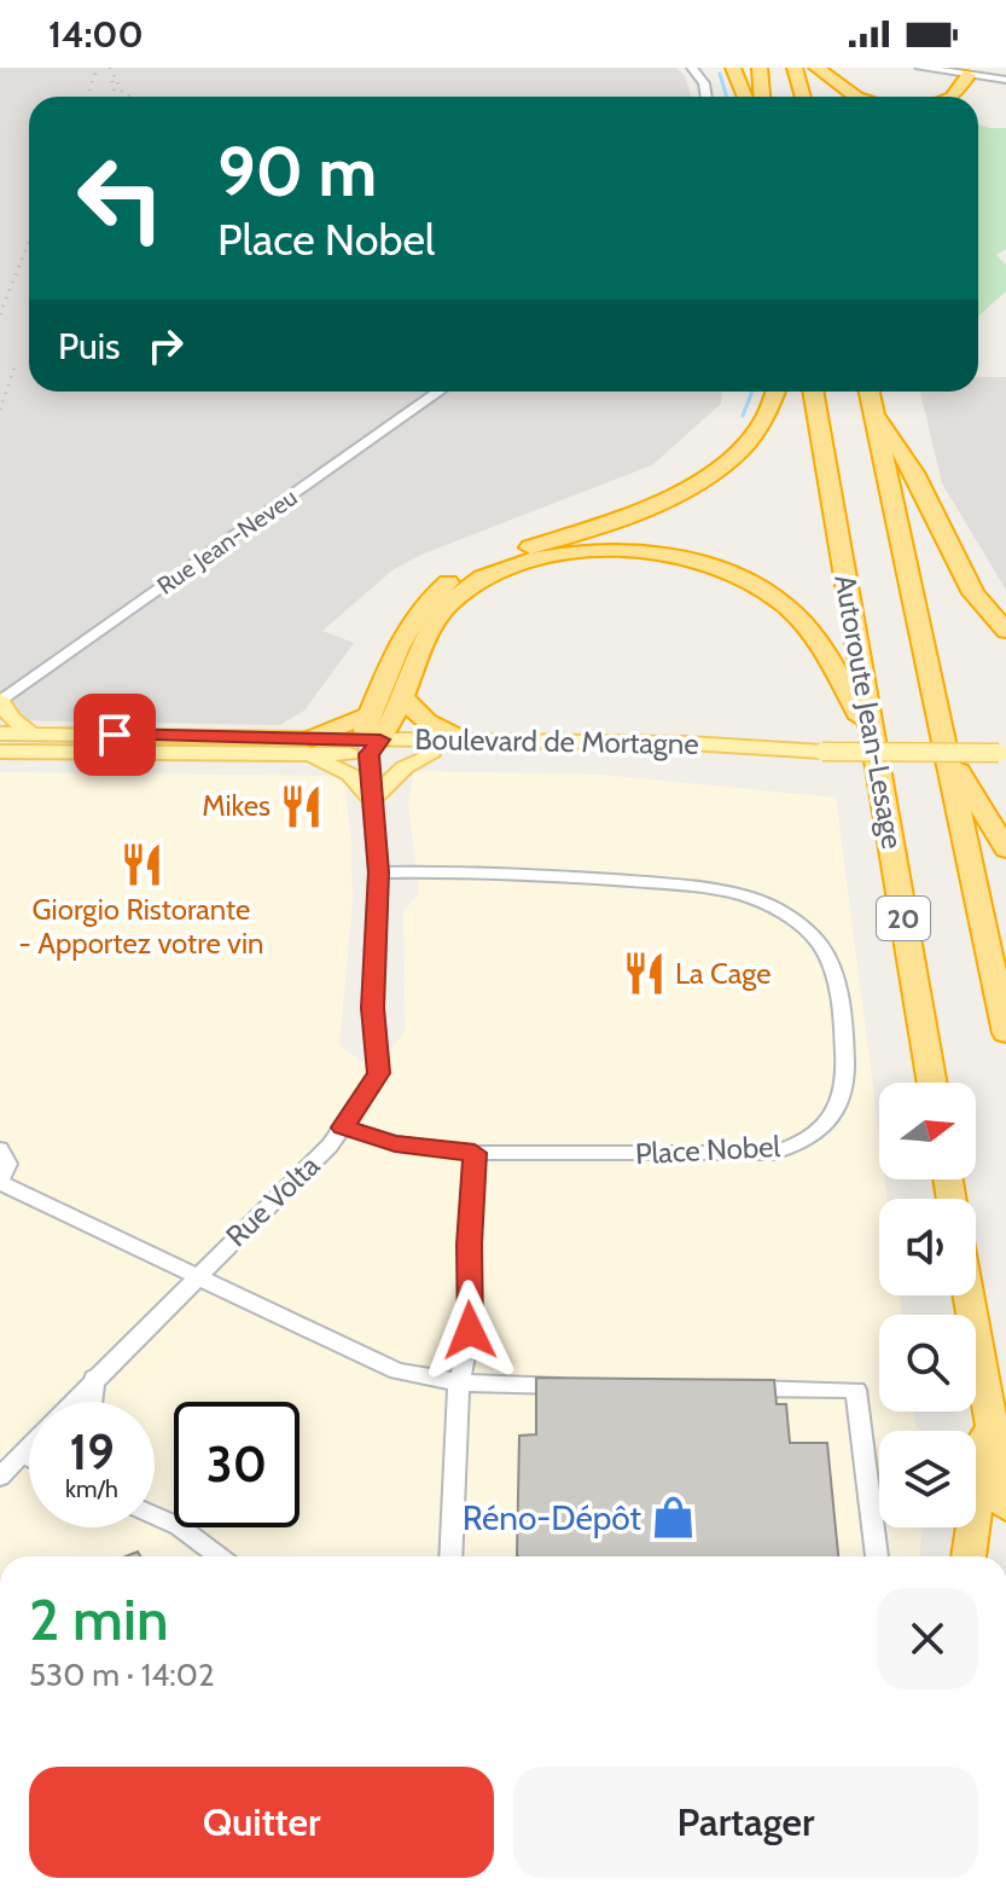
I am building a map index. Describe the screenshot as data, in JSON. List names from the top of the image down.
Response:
{
  "streets": {
    "highway": ["Autoroute Jean-Lesage", "20"],
    "main road": ["Boulevard de Mortagne"],
    "street": ["Rue Jean-Neveu", "Place Nobel", "Rue Volta"]
  },
  "crossings": [
    ["Boulevard de Mortagne", "Rue Volta"],
    ["Place Nobel", "Rue Volta"]
  ],
  "places": {
    "restaurant": ["Mikes", "Giorgio Ristorante - Apportez votre vin", "La Cage"],
    "shop": ["Réno-Dépôt"]
  },
  "north": "right",
  "page": {
    "status": "14:00",
    "turn": ["90 m", "Place Nobel"],
    "then": "Puis",
    "speed": "19 km/h",
    "limit": "30",
    "heading": ["2 min", "530 m · 14:02"],
    "buttons": ["Quitter", "Partager"]
  }
}
